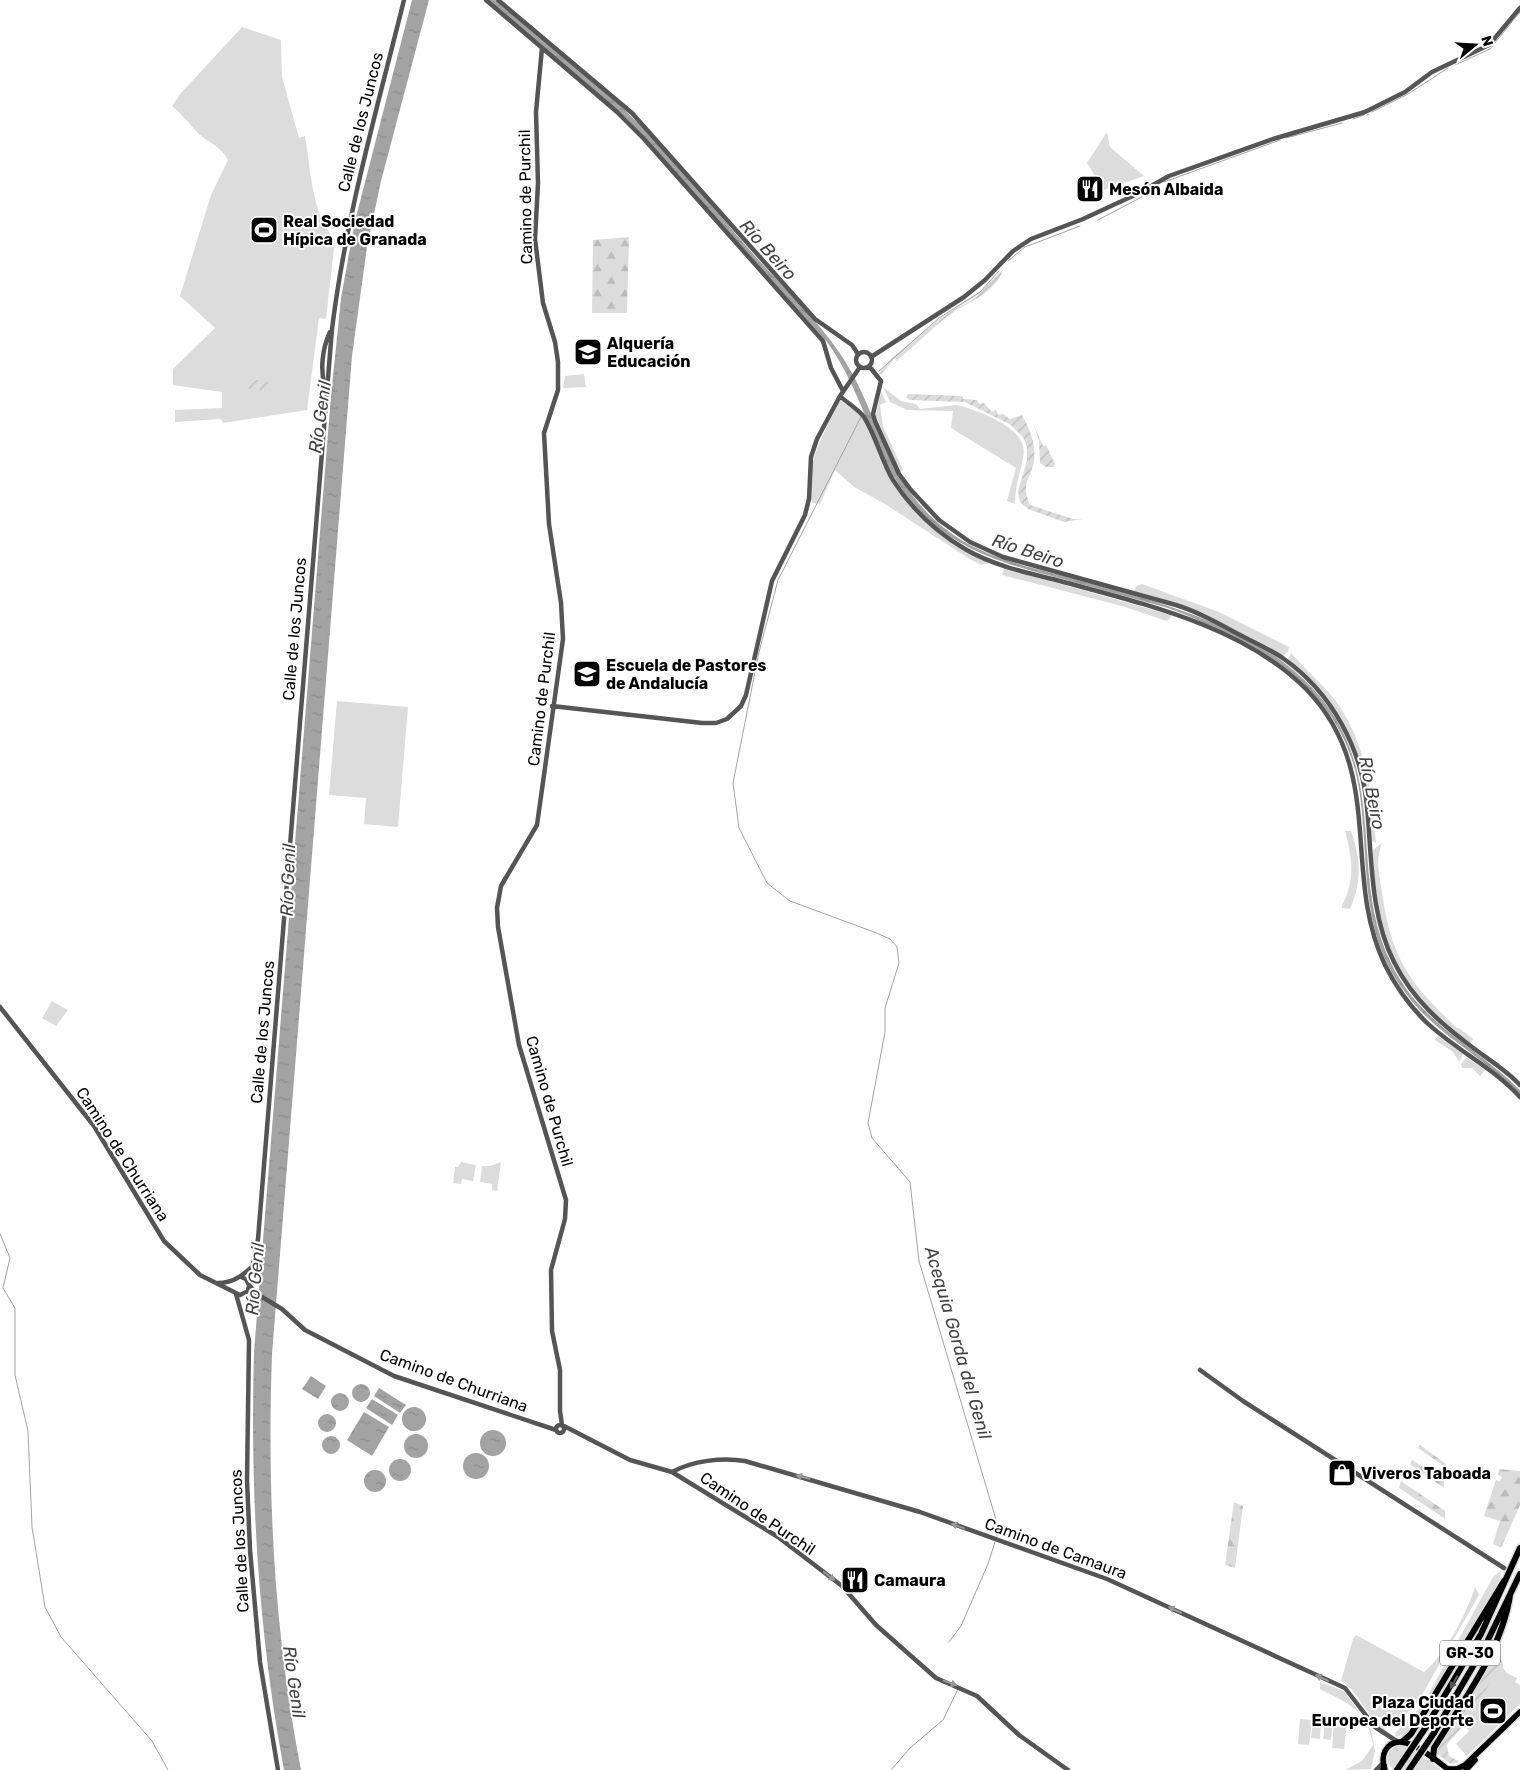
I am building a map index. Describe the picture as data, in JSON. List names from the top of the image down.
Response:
{
  "streets": {
    "highway": ["GR-30"],
    "street": [
      "Calle de los Juncos",
      "Camino de Purchil",
      "Camino de Churriana",
      "Camino de Camaura"
    ]
  },
  "crossings": [
    ["Calle de los Juncos", "Camino de Churriana"],
    ["Camino de Purchil", "Camino de Churriana"],
    ["Camino de Purchil", "Camino de Camaura"]
  ],
  "one_way": ["Camino de Camaura"],
  "water": ["Río Beiro", "Río Genil", "Acequia Gorda del Genil"],
  "places": {
    "restaurant": ["Mesón Albaida", "Camaura"],
    "sports": ["Real Sociedad Hípica de Granada", "Plaza Ciudad Europea del Deporte"],
    "school or university": ["Alquería Educación", "Escuela de Pastores de Andalucía"],
    "shop": ["Viveros Taboada"]
  },
  "north": "right"
}
